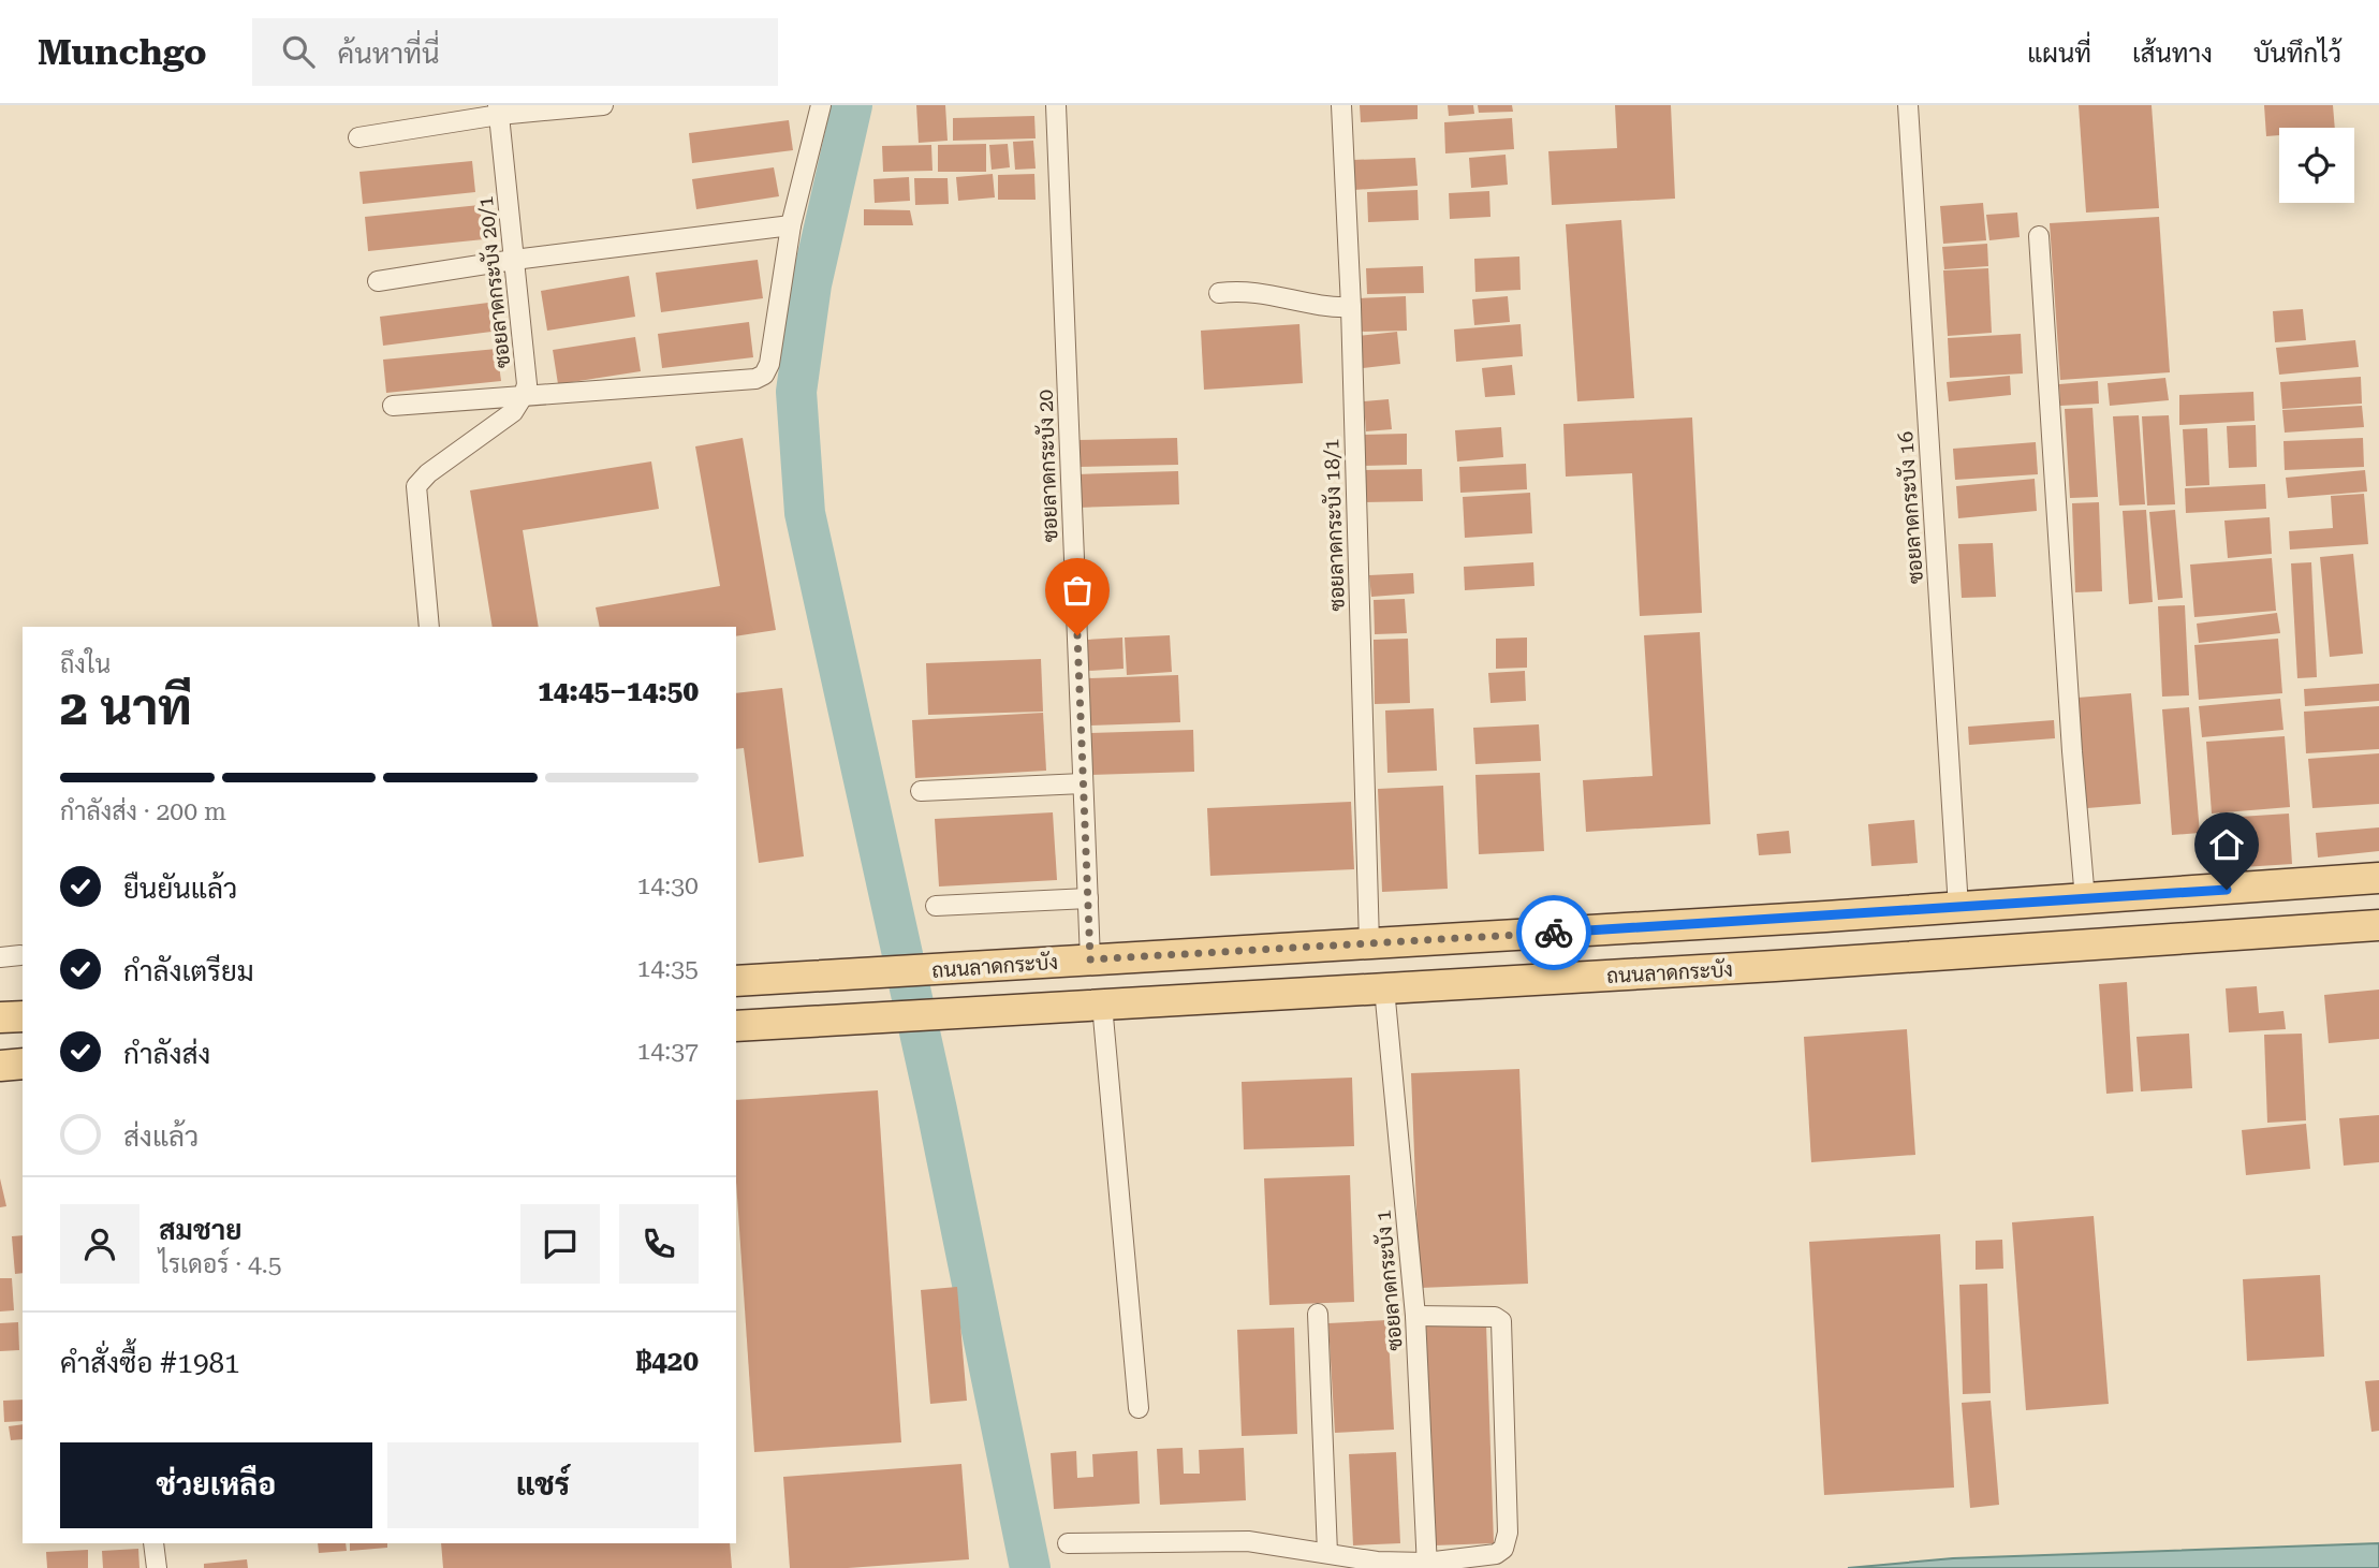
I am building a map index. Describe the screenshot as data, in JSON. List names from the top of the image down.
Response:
{
  "streets": {
    "main road": ["ถนนลาดกระบัง"],
    "street": [
      "ซอยลาดกระบัง 20/1",
      "ซอยลาดกระบัง 20",
      "ซอยลาดกระบัง 16",
      "ซอยลาดกระบัง 18/1",
      "ซอยลาดกระบัง 1"
    ]
  },
  "crossings": [
    ["ซอยลาดกระบัง 20", "ถนนลาดกระบัง"],
    ["ซอยลาดกระบัง 16", "ถนนลาดกระบัง"],
    ["ซอยลาดกระบัง 18/1", "ถนนลาดกระบัง"],
    ["ถนนลาดกระบัง", "ซอยลาดกระบัง 1"]
  ],
  "page": {
    "header": "Munchgo",
    "search": "ค้นหาที่นี่",
    "nav": ["แผนที่", "เส้นทาง", "บันทึกไว้"],
    "heading": ["2 นาที", "ถึงใน", "14:45–14:50"],
    "panel": [
      "สมชาย",
      "ไรเดอร์ · 4.5",
      "คำสั่งซื้อ #1981",
      "฿420"
    ],
    "bar": "กำลังส่ง · 200 m",
    "list": [
      ["ยืนยันแล้ว", "14:30"],
      ["กำลังเตรียม", "14:35"],
      ["กำลังส่ง", "14:37"],
      "ส่งแล้ว"
    ],
    "buttons": ["ช่วยเหลือ", "แชร์"]
  }
}
